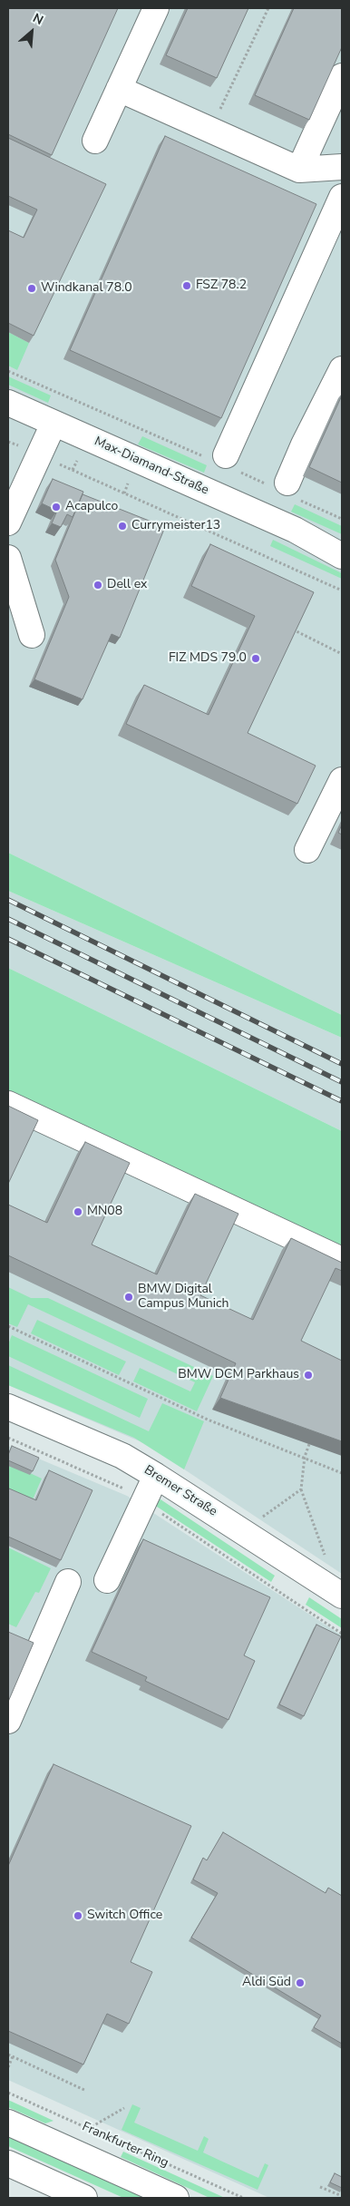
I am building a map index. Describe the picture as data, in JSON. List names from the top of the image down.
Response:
{
  "streets": {
    "street": ["Max-Diamand-Straße", "Bremer Straße"],
    "path": ["Frankfurter Ring"]
  },
  "places": [
    "FSZ 78.2",
    "Windkanal 78.0",
    "Acapulco",
    "Currymeister13",
    "Dell ex",
    "FIZ MDS 79.0",
    "MN08",
    "BMW Digital Campus Munich",
    "BMW DCM Parkhaus",
    "Switch Office",
    "Aldi Süd"
  ],
  "north": "top right"
}
